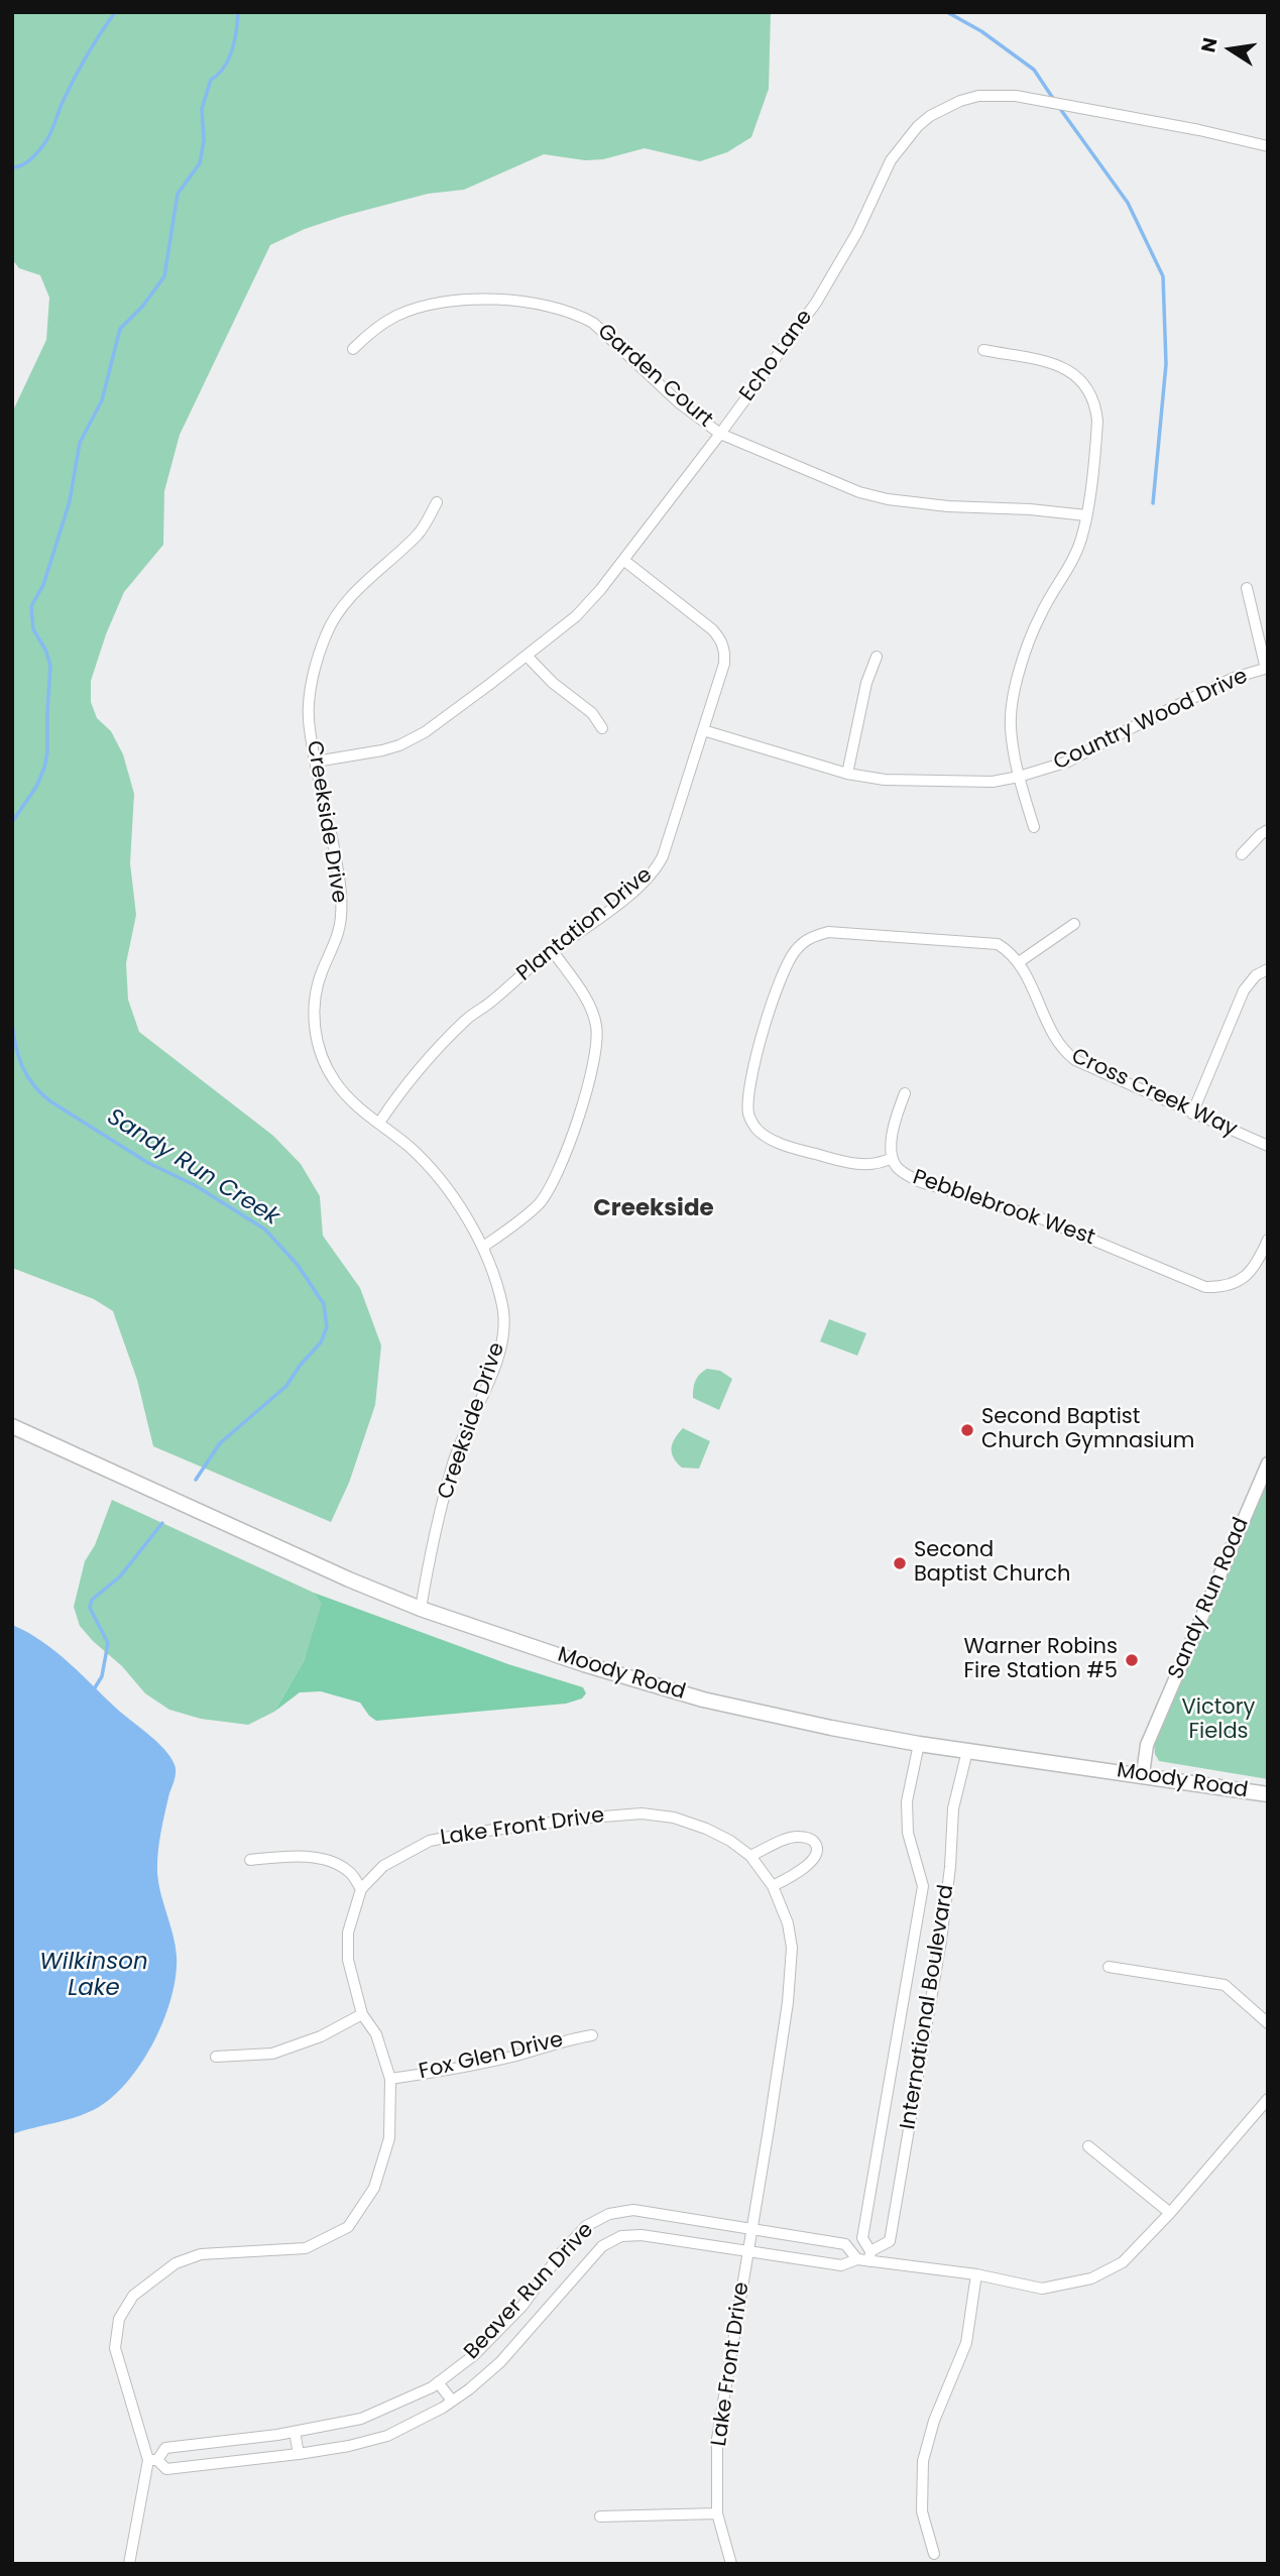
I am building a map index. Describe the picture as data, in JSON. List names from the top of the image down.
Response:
{
  "streets": {
    "main road": ["Moody Road"],
    "street": [
      "Echo Lane",
      "Garden Court",
      "Country Wood Drive",
      "Creekside Drive",
      "Plantation Drive",
      "Cross Creek Way",
      "Pebblebrook West",
      "Sandy Run Road",
      "Lake Front Drive",
      "International Boulevard",
      "Fox Glen Drive",
      "Beaver Run Drive"
    ]
  },
  "crossings": [
    ["Echo Lane", "Garden Court"],
    ["Echo Lane", "Creekside Drive"],
    ["Echo Lane", "Plantation Drive"],
    ["Country Wood Drive", "Plantation Drive"],
    ["Creekside Drive", "Plantation Drive"],
    ["Creekside Drive", "Moody Road"],
    ["Cross Creek Way", "Pebblebrook West"],
    ["Sandy Run Road", "Moody Road"],
    ["Moody Road", "International Boulevard"],
    ["Lake Front Drive", "Fox Glen Drive"],
    ["Lake Front Drive", "Beaver Run Drive"]
  ],
  "districts": ["Creekside"],
  "water": ["Sandy Run Creek", "Wilkinson Lake"],
  "parks": ["Victory Fields"],
  "places": ["Second Baptist Church Gymnasium", "Second Baptist Church", "Warner Robins Fire Station #5"],
  "north": "left"
}
